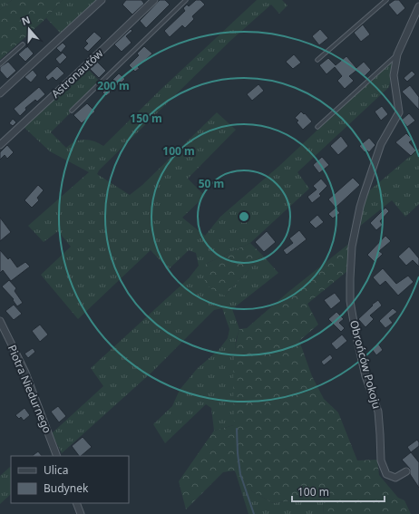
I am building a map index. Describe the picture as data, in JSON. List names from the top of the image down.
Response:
{
  "streets": {
    "street": ["Astronautów", "Obrońców Pokoju", "Piotra Niedurnego"]
  },
  "legend": ["Ulica", "Budynek"],
  "scale_bar": "100 m",
  "north": "top",
  "rings": [
    "200 m",
    "150 m",
    "100 m",
    "50 m"
  ]
}
